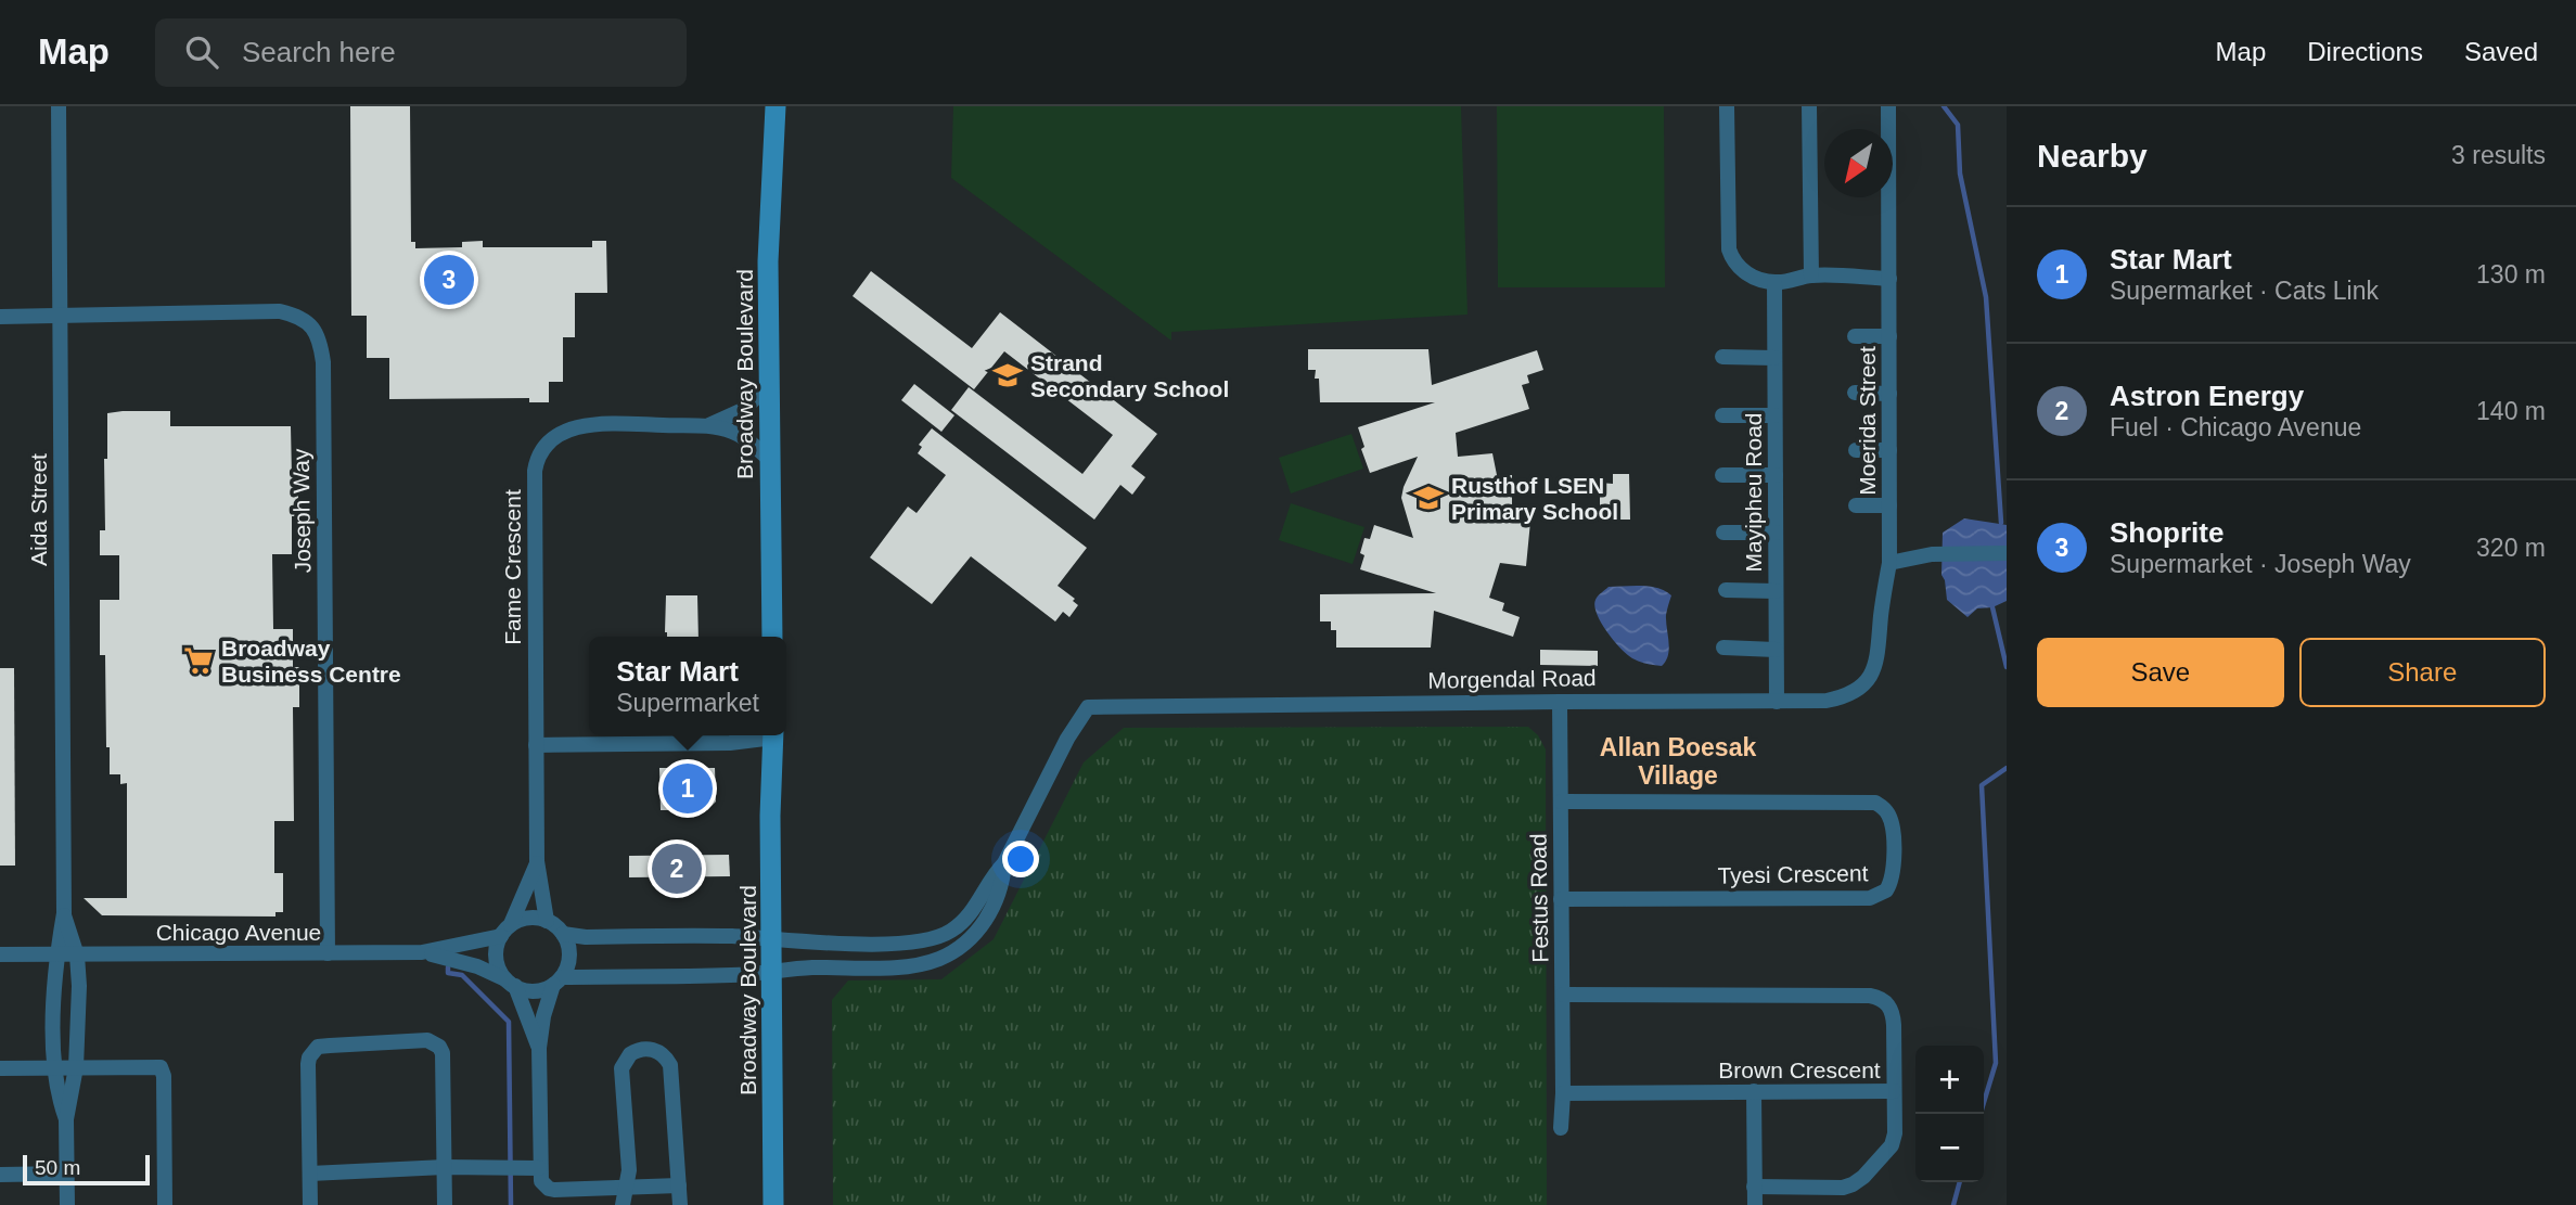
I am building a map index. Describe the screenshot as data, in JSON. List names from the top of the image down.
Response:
{
  "streets": {
    "main road": ["Broadway Boulevard"],
    "street": [
      "Moerida Street",
      "Mayipheu Road",
      "Aida Street",
      "Joseph Way",
      "Fame Crescent",
      "Morgendal Road",
      "Tyesi Crescent",
      "Festus Road",
      "Chicago Avenue",
      "Brown Crescent"
    ]
  },
  "crossings": [
    ["Broadway Boulevard", "Fame Crescent"],
    ["Broadway Boulevard", "Morgendal Road"],
    ["Moerida Street", "Morgendal Road"],
    ["Mayipheu Road", "Morgendal Road"],
    ["Aida Street", "Joseph Way"],
    ["Aida Street", "Chicago Avenue"],
    ["Joseph Way", "Chicago Avenue"],
    ["Fame Crescent", "Chicago Avenue"],
    ["Morgendal Road", "Festus Road"],
    ["Tyesi Crescent", "Festus Road"],
    ["Festus Road", "Brown Crescent"]
  ],
  "districts": ["Allan Boesak Village"],
  "places": {
    "school or university": ["Strand Secondary School", "Rusthof LSEN Primary School"],
    "supermarket": ["Broadway Business Centre"]
  },
  "scale_bar": "50 m",
  "north": "bottom left",
  "page": {
    "header": "Map",
    "search": "Search here",
    "nav": ["Map", "Directions", "Saved"],
    "heading": ["Nearby", "3 results"],
    "list": [
      {
        "mark": "1",
        "name": "Star Mart",
        "note": "Supermarket · Cats Link",
        "value": "130 m"
      },
      {
        "mark": "2",
        "name": "Astron Energy",
        "note": "Fuel · Chicago Avenue",
        "value": "140 m"
      },
      {
        "mark": "3",
        "name": "Shoprite",
        "note": "Supermarket · Joseph Way",
        "value": "320 m"
      }
    ],
    "pins": ["3", "1", "2"],
    "buttons": ["Save", "Share"],
    "popup": ["Star Mart", "Supermarket"],
    "map_buttons": ["+", "−"],
    "scale": "50 m"
  }
}
